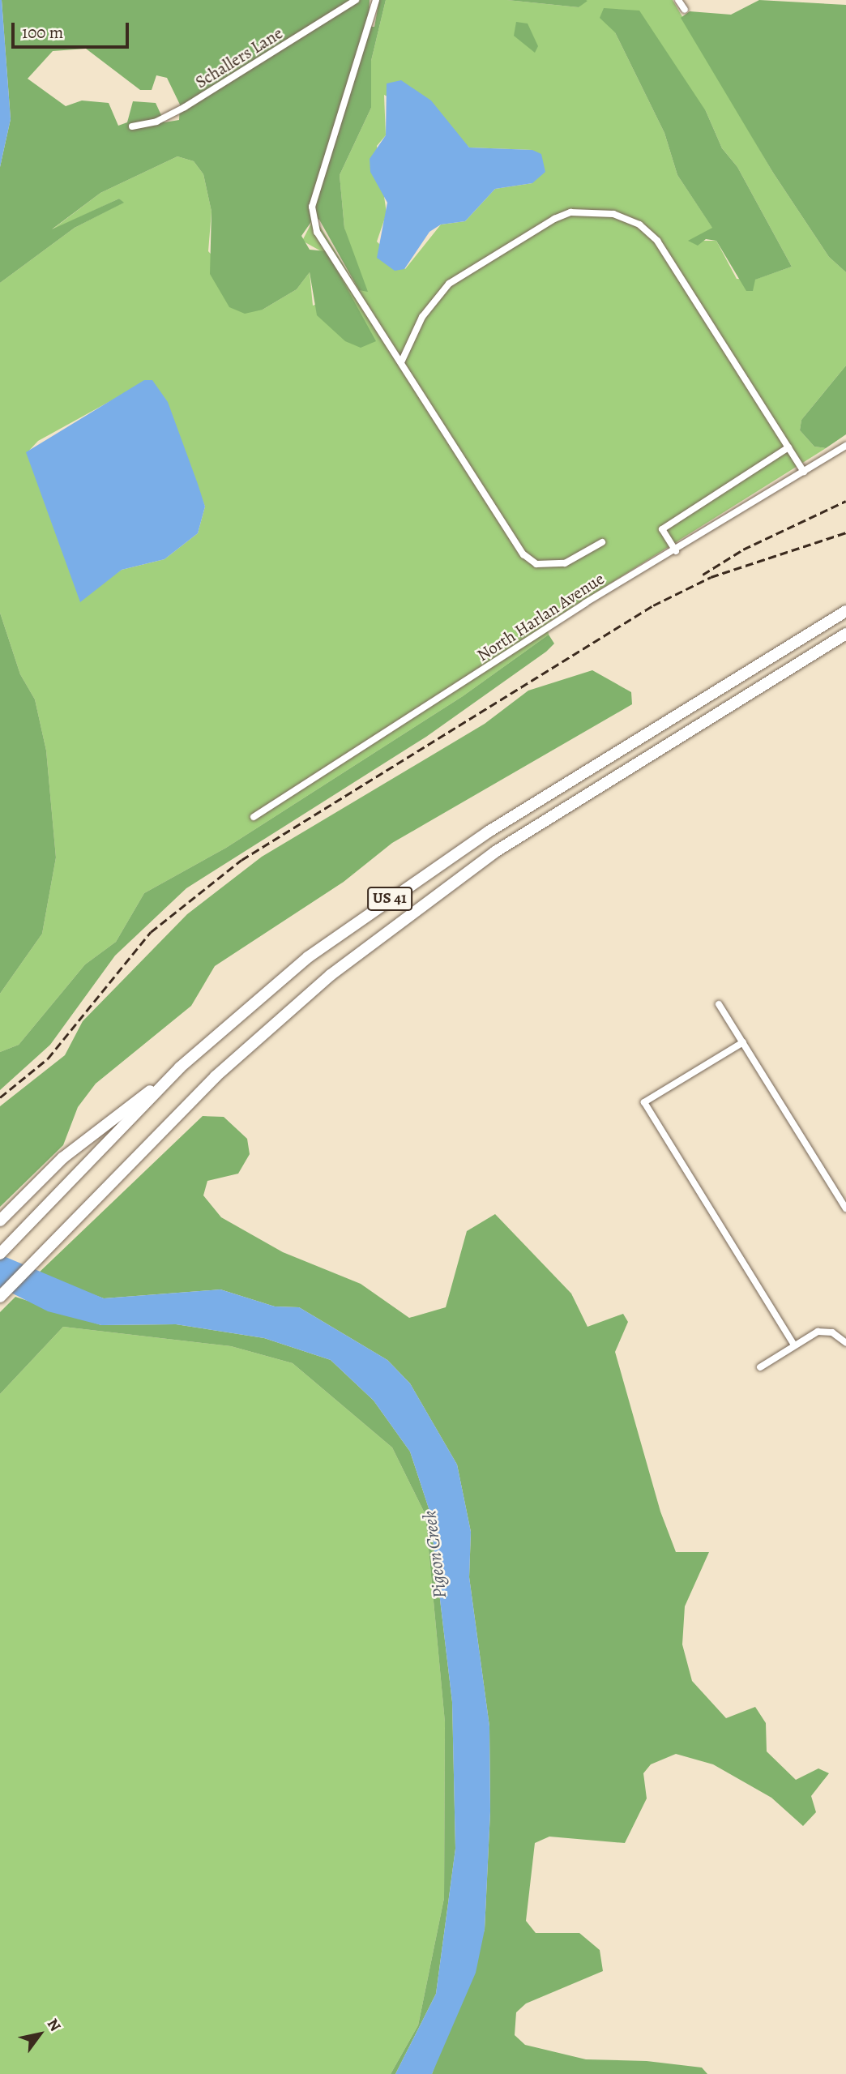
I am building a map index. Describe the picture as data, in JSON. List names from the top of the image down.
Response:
{
  "streets": {
    "highway": ["US 41"],
    "street": ["Schallers Lane", "North Harlan Avenue"]
  },
  "water": ["Pigeon Creek"],
  "scale_bar": "100 m",
  "north": "top right"
}
